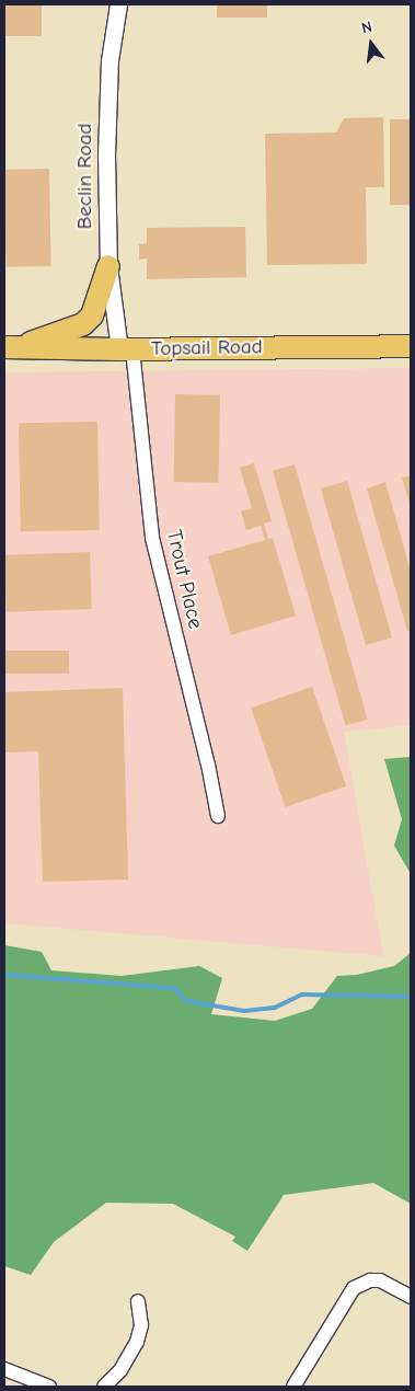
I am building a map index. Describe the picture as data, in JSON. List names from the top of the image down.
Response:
{
  "streets": {
    "main road": ["Topsail Road"],
    "street": ["Beclin Road", "Trout Place"]
  },
  "crossings": [
    ["Beclin Road", "Topsail Road"],
    ["Beclin Road", "Trout Place"],
    ["Topsail Road", "Trout Place"]
  ],
  "north": "top"
}
